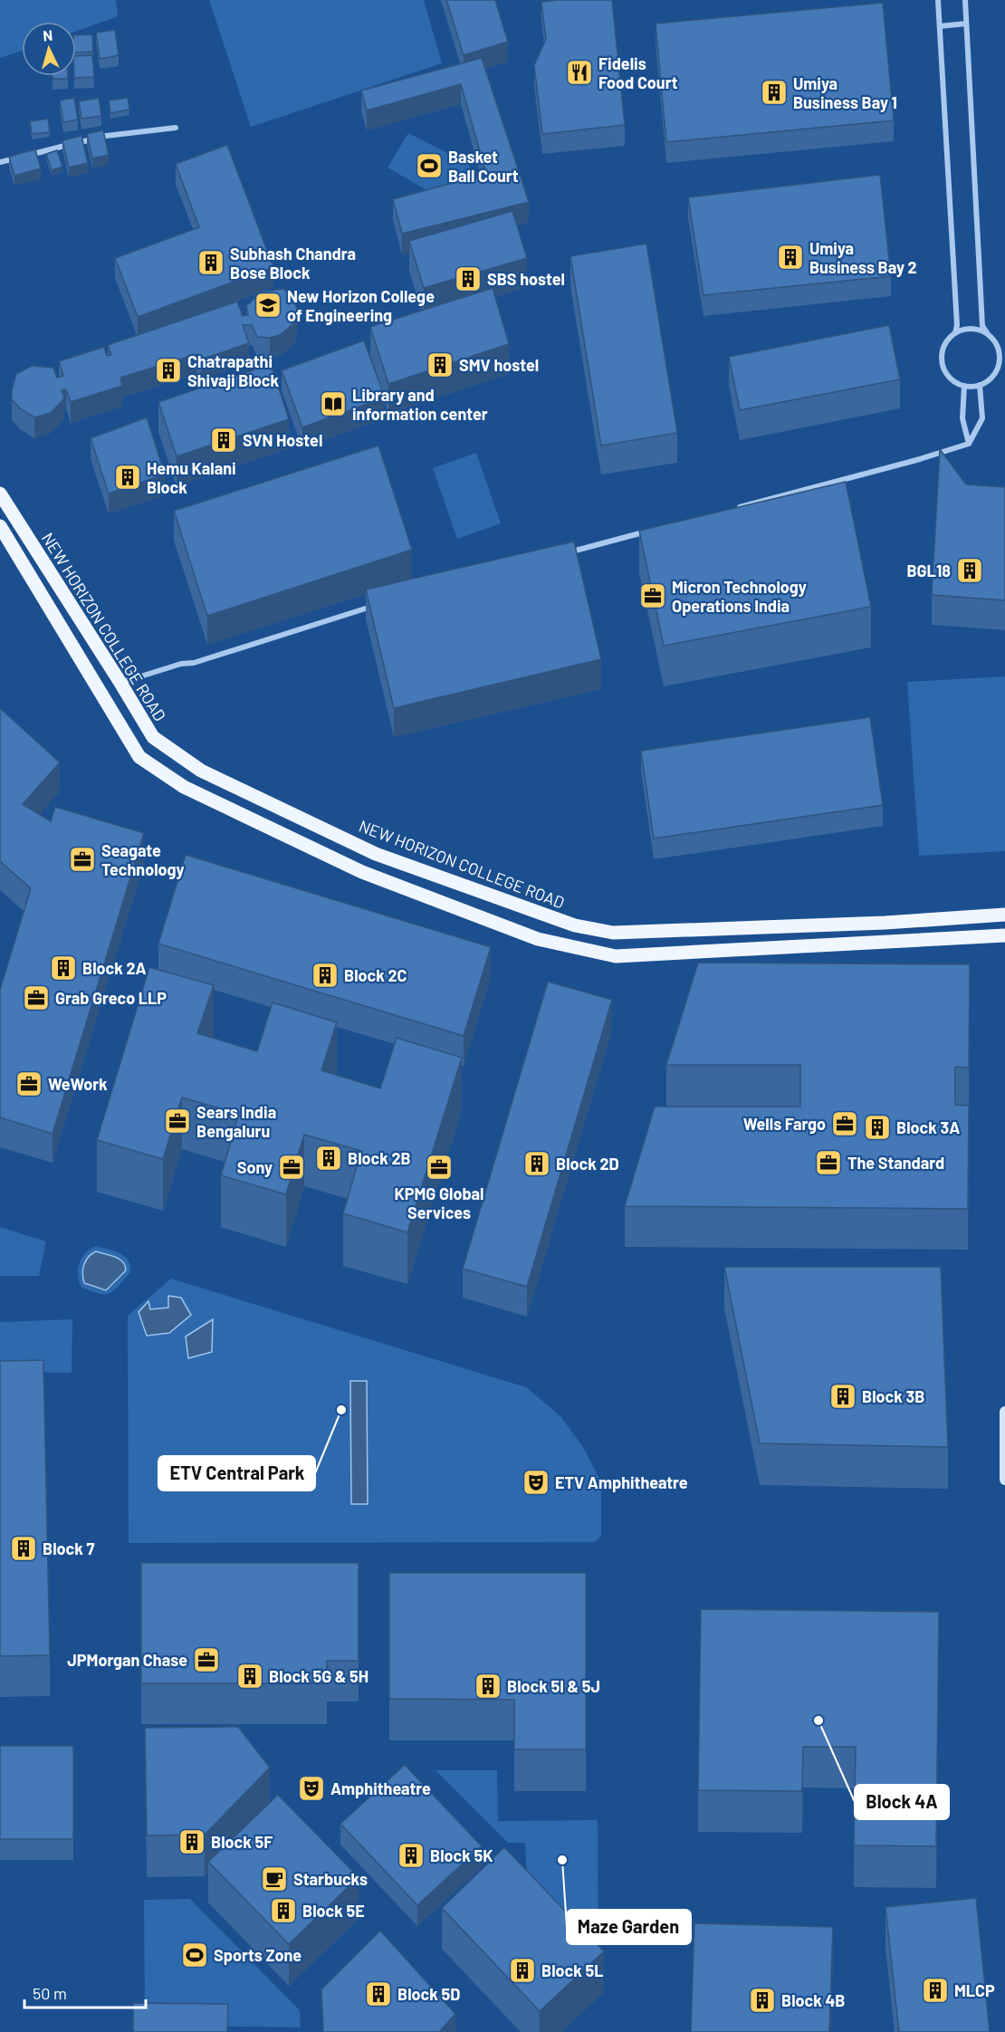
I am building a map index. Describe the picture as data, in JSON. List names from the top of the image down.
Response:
{
  "streets": {
    "main road": ["NEW HORIZON COLLEGE ROAD"]
  },
  "places": {
    "restaurant": ["Fidelis Food Court"],
    "building": [
      "Umiya Business Bay 1",
      "Umiya Business Bay 2",
      "Subhash Chandra Bose Block",
      "SBS hostel",
      "SMV hostel",
      "Chatrapathi Shivaji Block",
      "SVN Hostel",
      "Hemu Kalani Block",
      "BGL18",
      "Block 2A",
      "Block 2C",
      "Block 3A",
      "Block 2B",
      "Block 2D",
      "Block 3B",
      "Block 7",
      "Block 5G & 5H",
      "Block 5I & 5J",
      "Block 5F",
      "Block 5K",
      "Block 5E",
      "Block 5L",
      "MLCP",
      "Block 5D",
      "Block 4B"
    ],
    "sports": ["Basket Ball Court", "Sports Zone"],
    "school or university": ["New Horizon College of Engineering"],
    "library": ["Library and information center"],
    "office": [
      "Micron Technology Operations India",
      "Seagate Technology",
      "Grab Greco LLP",
      "WeWork",
      "Sears India Bengaluru",
      "Wells Fargo",
      "The Standard",
      "Sony",
      "KPMG Global Services",
      "JPMorgan Chase"
    ],
    "other": ["ETV Central Park", "Block 4A", "Maze Garden"],
    "theatre": ["ETV Amphitheatre", "Amphitheatre"],
    "cafe": ["Starbucks"]
  },
  "scale_bar": "50 m",
  "north": "top"
}
